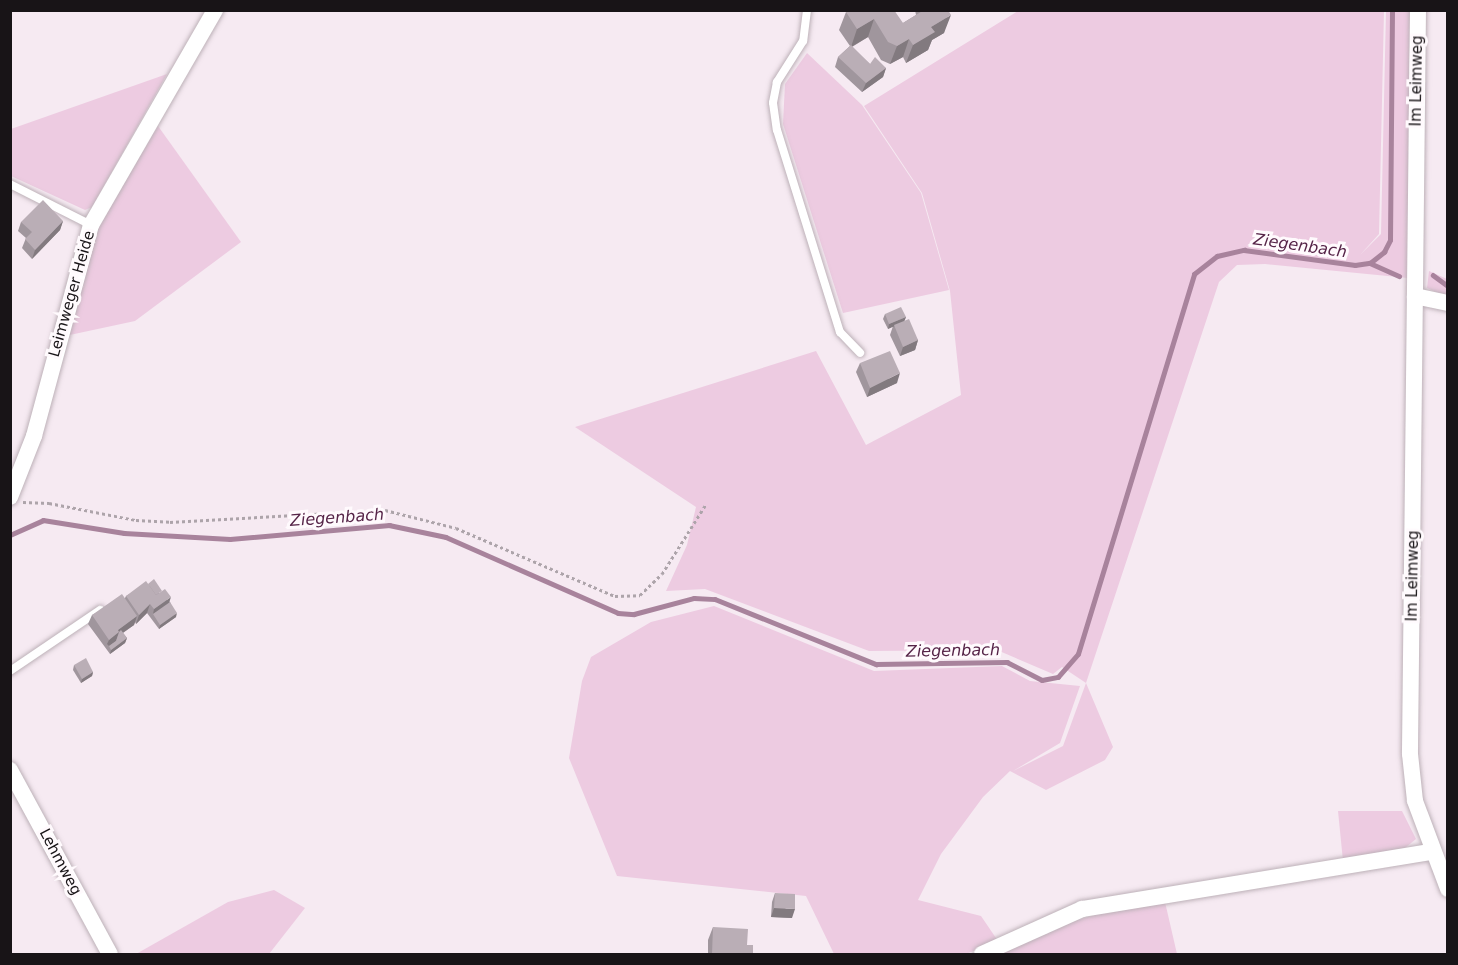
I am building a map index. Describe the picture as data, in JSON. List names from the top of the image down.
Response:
{
  "streets": {
    "street": ["Im Leimweg", "Leimweger Heide", "Lehmweg"]
  },
  "water": ["Ziegenbach"]
}
